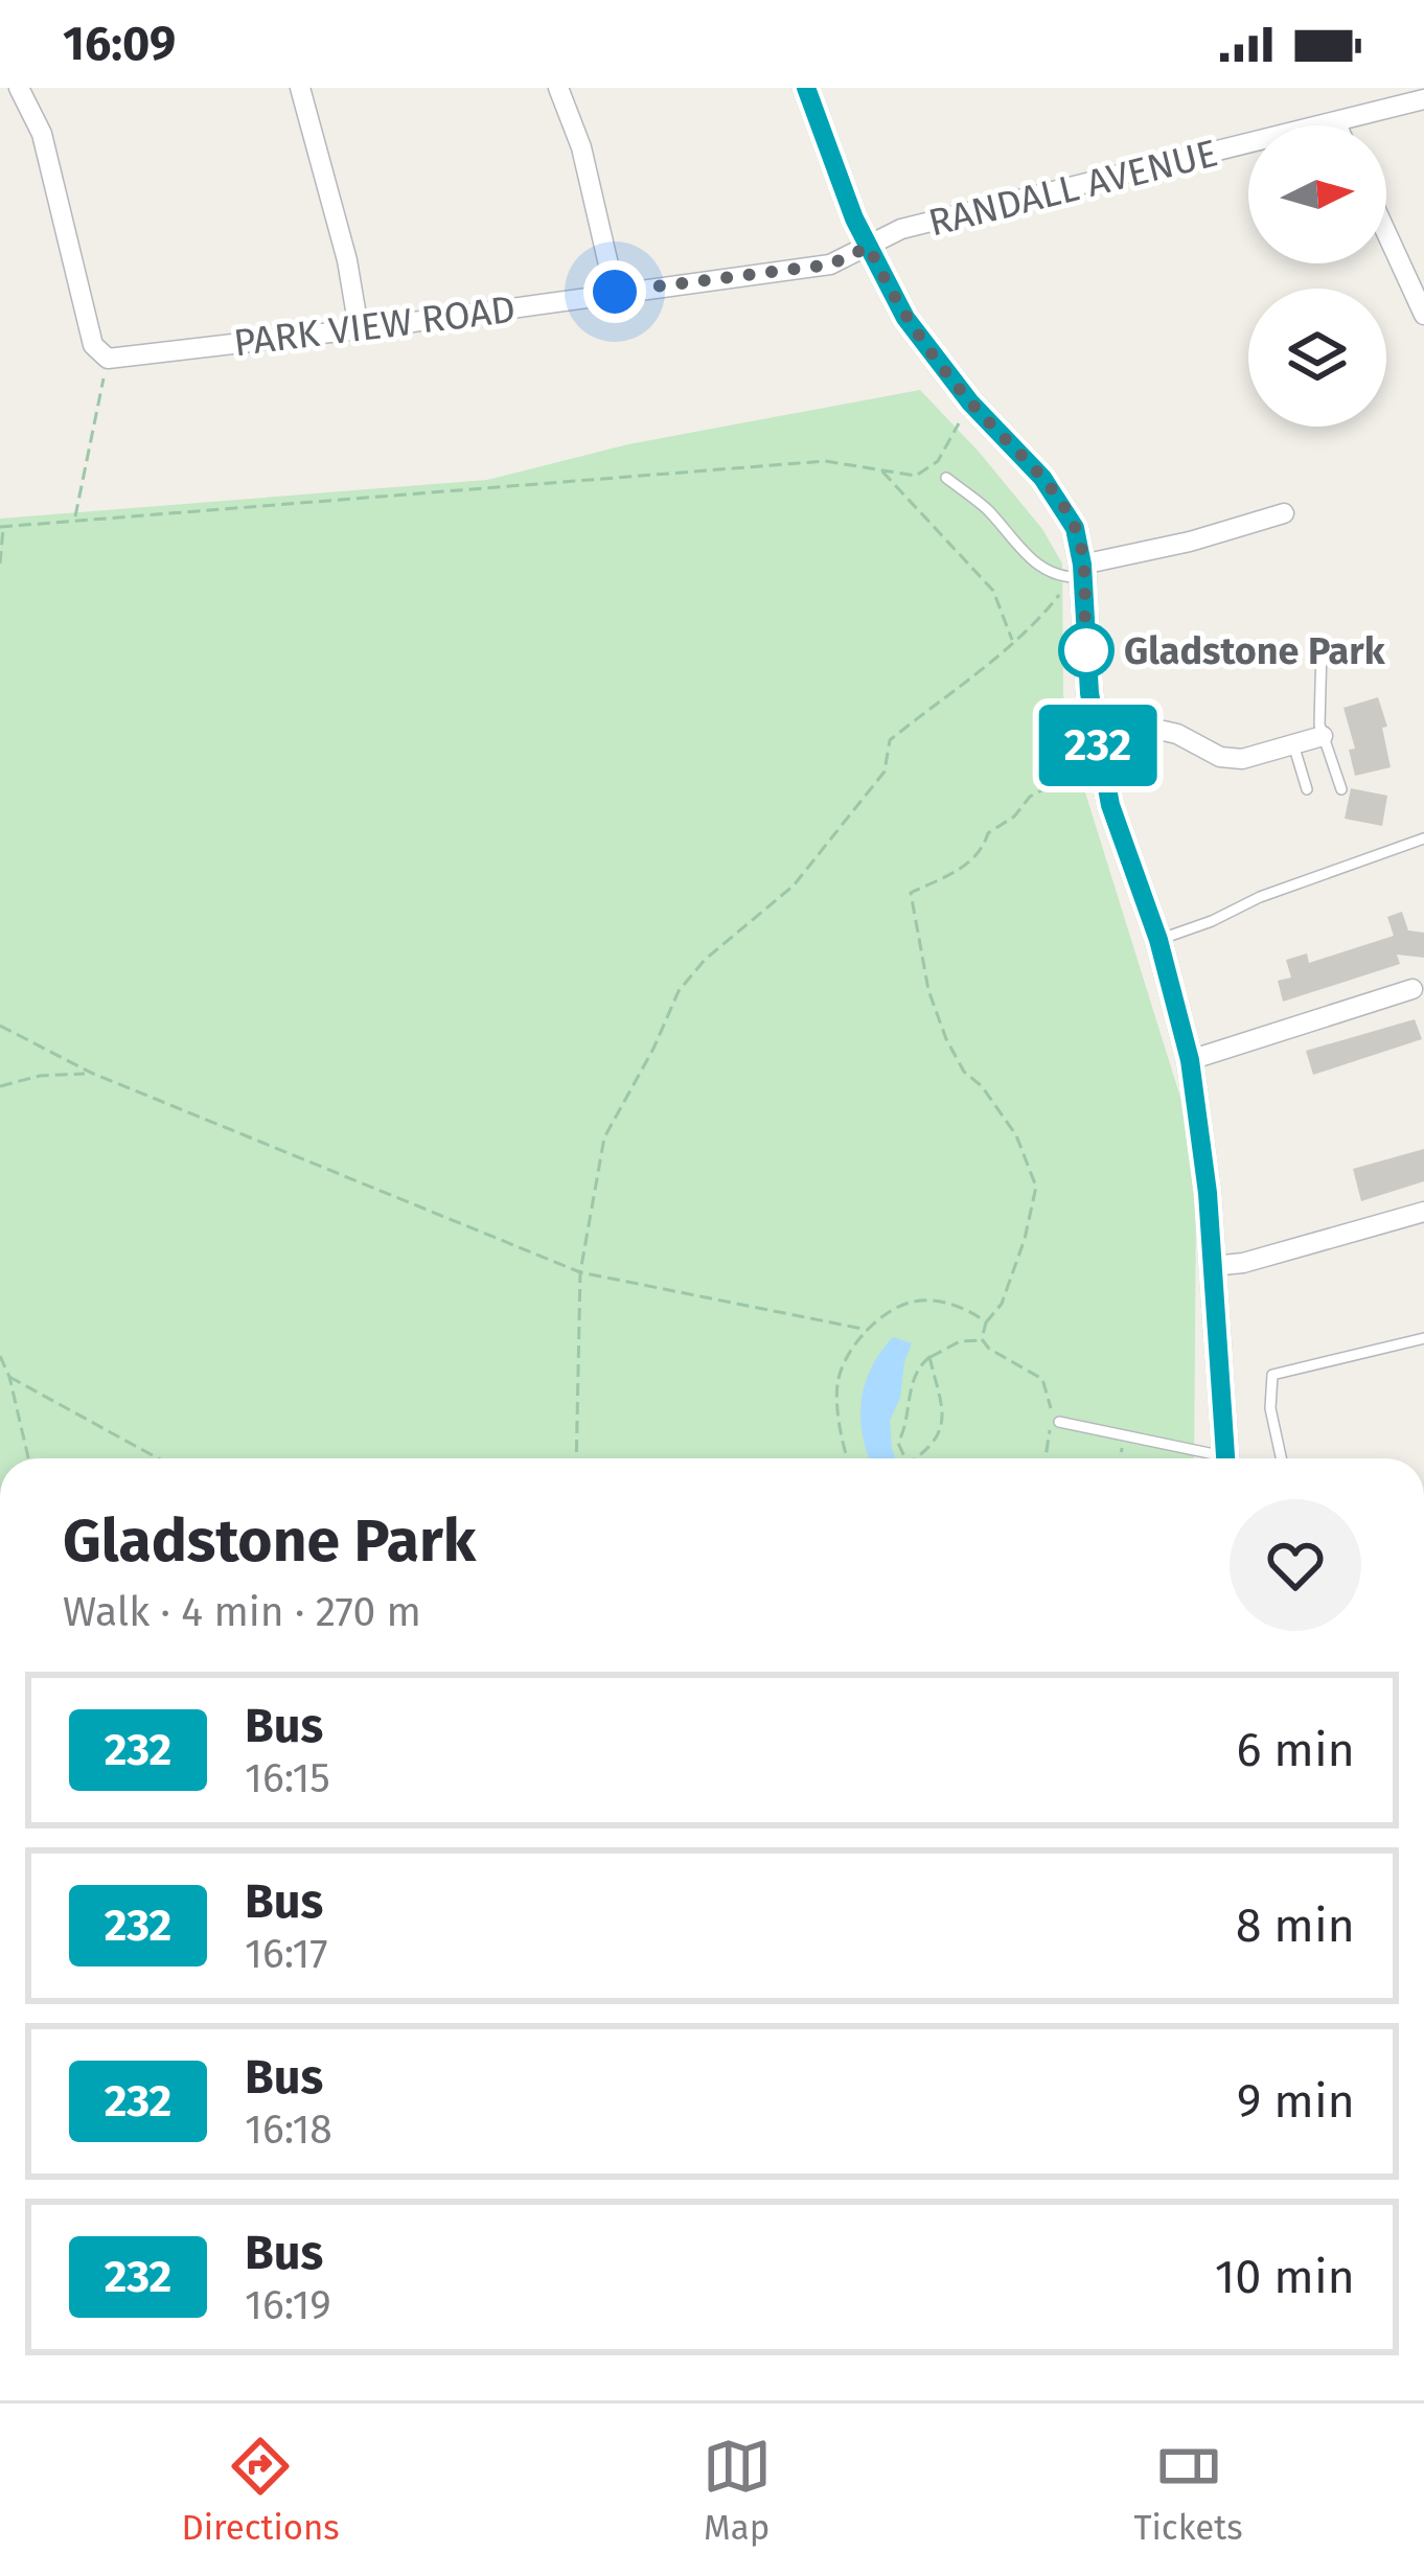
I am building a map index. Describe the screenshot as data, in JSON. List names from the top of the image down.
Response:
{
  "streets": {
    "street": ["RANDALL AVENUE", "PARK VIEW ROAD"]
  },
  "crossings": [
    ["RANDALL AVENUE", "PARK VIEW ROAD"]
  ],
  "places": ["Gladstone Park"],
  "lines": ["bus line 232"],
  "north": "right",
  "page": {
    "status": "16:09",
    "on_map": "232",
    "heading": ["Gladstone Park", "Walk · 4 min · 270 m"],
    "list": [
      {
        "mark": "232",
        "name": "Bus",
        "note": "16:15",
        "value": "6 min"
      },
      {
        "mark": "232",
        "name": "Bus",
        "note": "16:17",
        "value": "8 min"
      },
      {
        "mark": "232",
        "name": "Bus",
        "note": "16:18",
        "value": "9 min"
      },
      {
        "mark": "232",
        "name": "Bus",
        "note": "16:19",
        "value": "10 min"
      }
    ],
    "tabs": ["Directions", "Map", "Tickets"]
  }
}
